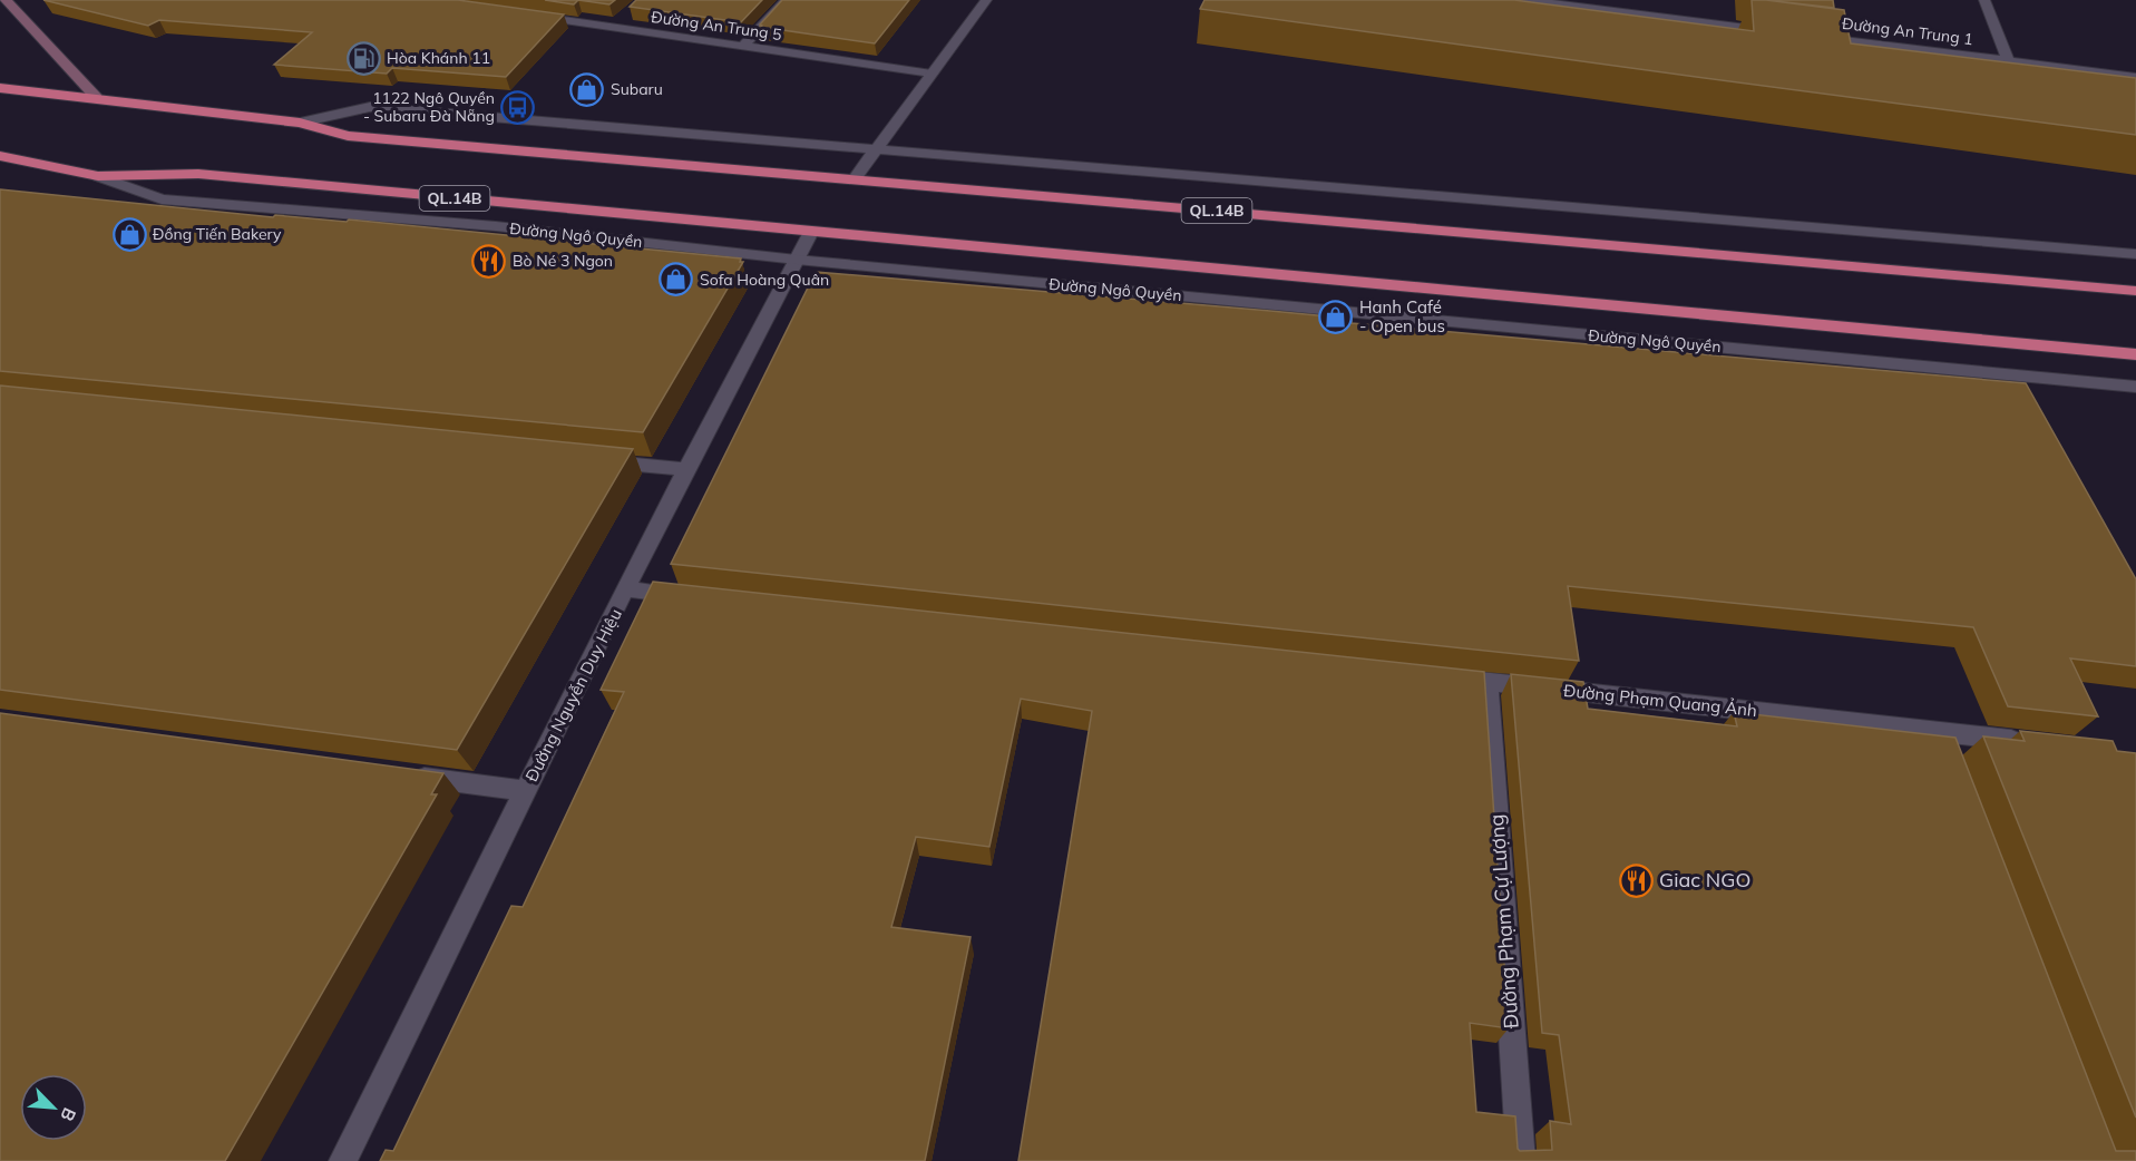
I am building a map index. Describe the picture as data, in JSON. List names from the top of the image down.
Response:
{
  "streets": {
    "highway": ["QL.14B", "Đường Ngô Quyền"],
    "street": [
      "Đường An Trung 5",
      "Đường An Trung 1",
      "Đường Nguyễn Duy Hiệu",
      "Đường Phạm Quang Ảnh",
      "Đường Phạm Cự Lượng"
    ]
  },
  "crossings": [
    ["Đường Ngô Quyền", "Đường Nguyễn Duy Hiệu"],
    ["Đường Phạm Quang Ảnh", "Đường Phạm Cự Lượng"]
  ],
  "places": {
    "fuel station": ["Hòa Khánh 11"],
    "shop": [
      "Subaru",
      "Đồng Tiến Bakery",
      "Sofa Hoàng Quân",
      "Hanh Café - Open bus"
    ],
    "bus stop": ["1122 Ngô Quyền - Subaru Đà Nẵng"],
    "restaurant": ["Bò Né 3 Ngon", "Giac NGO"]
  },
  "north": "bottom right"
}
